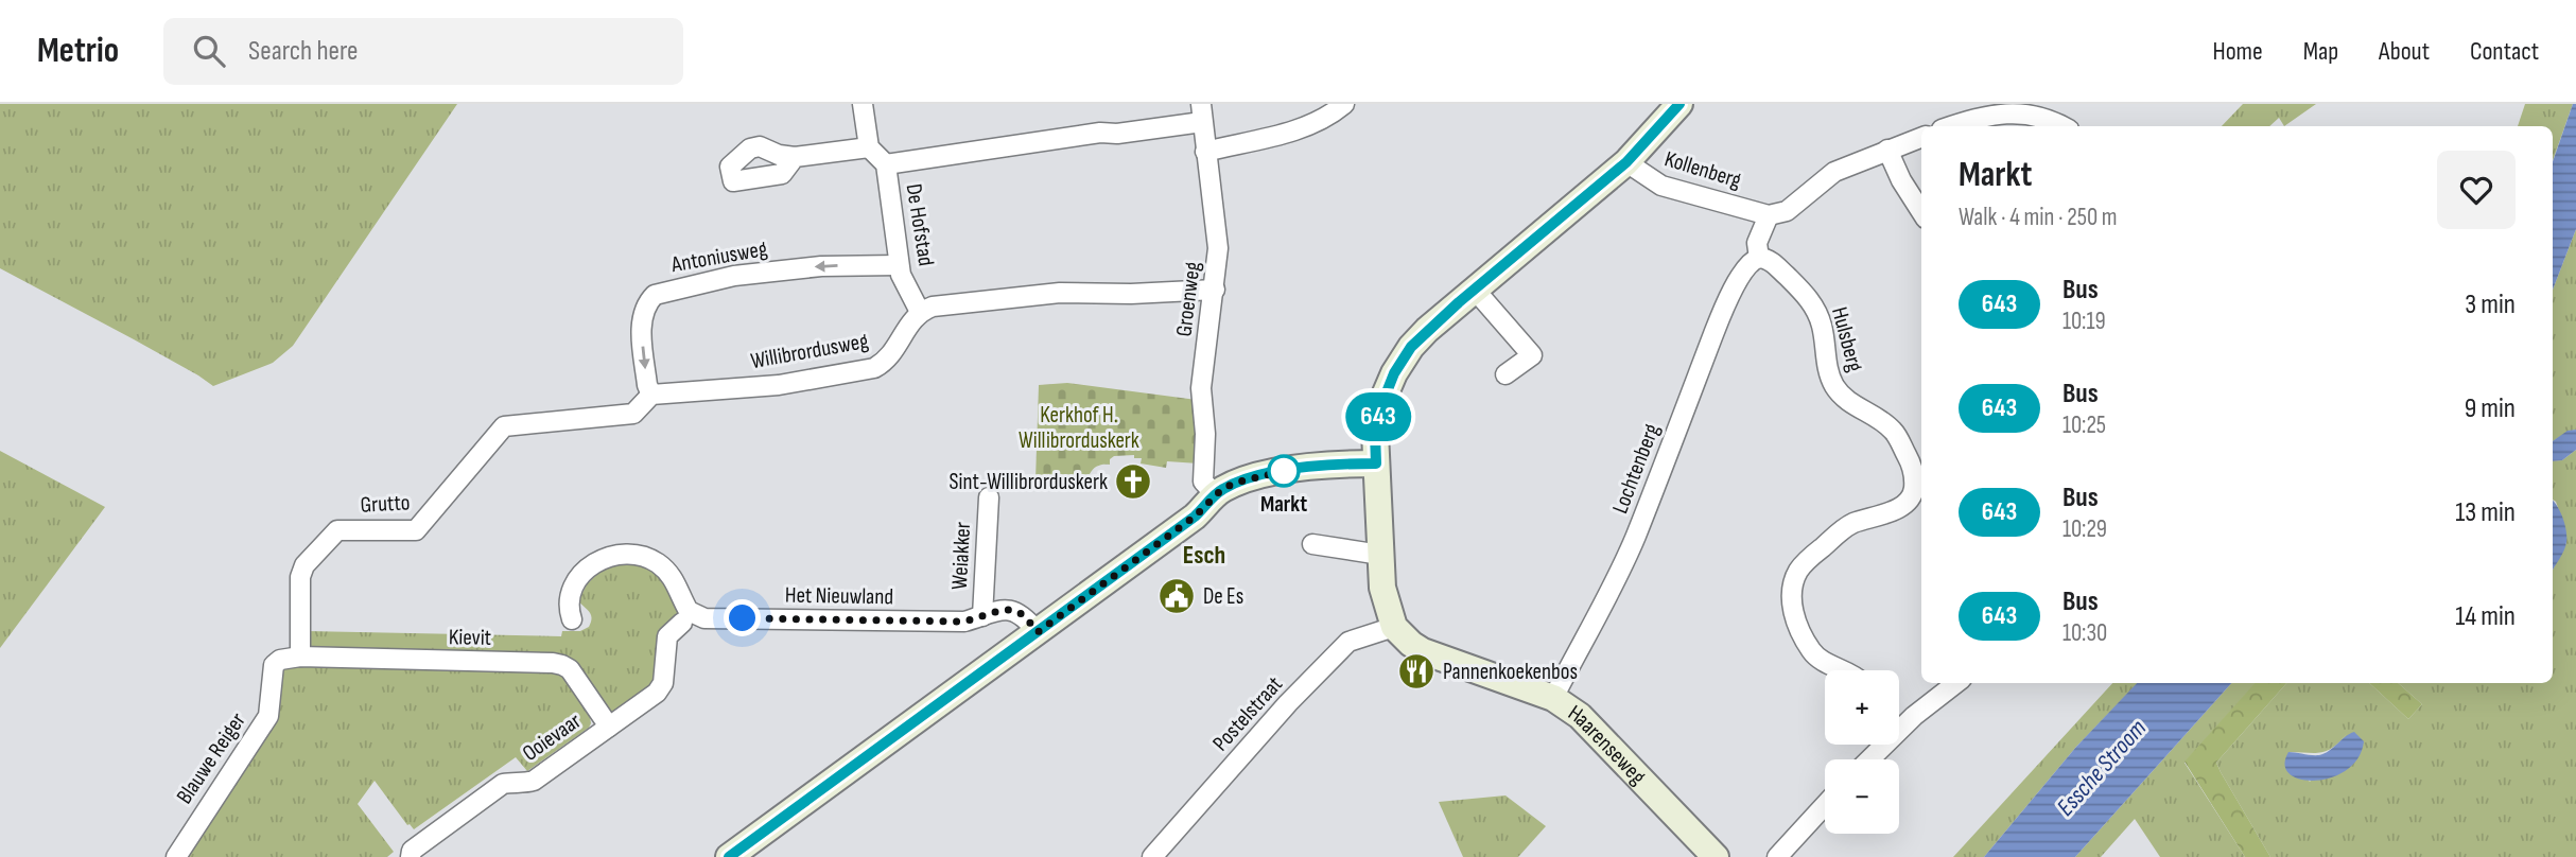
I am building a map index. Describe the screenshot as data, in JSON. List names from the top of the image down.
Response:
{
  "streets": {
    "street": [
      "Kollenberg",
      "De Hofstad",
      "Antoniusweg",
      "Groenweg",
      "Hulsberg",
      "Willibrordusweg",
      "Lochtenberg",
      "Grutto",
      "Weiakker",
      "Het Nieuwland",
      "Kievit",
      "Postelstraat",
      "Ooievaar",
      "Haarenseweg",
      "Blauwe Reiger"
    ]
  },
  "crossings": [
    ["De Hofstad", "Antoniusweg"],
    ["De Hofstad", "Willibrordusweg"],
    ["Antoniusweg", "Willibrordusweg"],
    ["Antoniusweg", "Grutto"],
    ["Hulsberg", "Lochtenberg"],
    ["Willibrordusweg", "Grutto"],
    ["Lochtenberg", "Haarenseweg"],
    ["Grutto", "Kievit"],
    ["Grutto", "Blauwe Reiger"],
    ["Weiakker", "Het Nieuwland"],
    ["Kievit", "Ooievaar"],
    ["Kievit", "Blauwe Reiger"],
    ["Postelstraat", "Haarenseweg"]
  ],
  "districts": ["Esch"],
  "water": ["Essche Stroom"],
  "parks": ["Kerkhof H. Willibrorduskerk"],
  "places": {
    "other": ["Markt"],
    "church": ["Sint-Willibrorduskerk"],
    "public building": ["De Es"],
    "restaurant": ["Pannenkoekenbos"]
  },
  "lines": ["bus line 643"],
  "page": {
    "header": "Metrio",
    "search": "Search here",
    "nav": [
      "Home",
      "Map",
      "About",
      "Contact"
    ],
    "on_map": "643",
    "heading": ["Markt", "Walk · 4 min · 250 m"],
    "list": [
      {
        "mark": "643",
        "name": "Bus",
        "note": "10:19",
        "value": "3 min"
      },
      {
        "mark": "643",
        "name": "Bus",
        "note": "10:25",
        "value": "9 min"
      },
      {
        "mark": "643",
        "name": "Bus",
        "note": "10:29",
        "value": "13 min"
      },
      {
        "mark": "643",
        "name": "Bus",
        "note": "10:30",
        "value": "14 min"
      }
    ],
    "map_buttons": ["+", "−"]
  }
}
